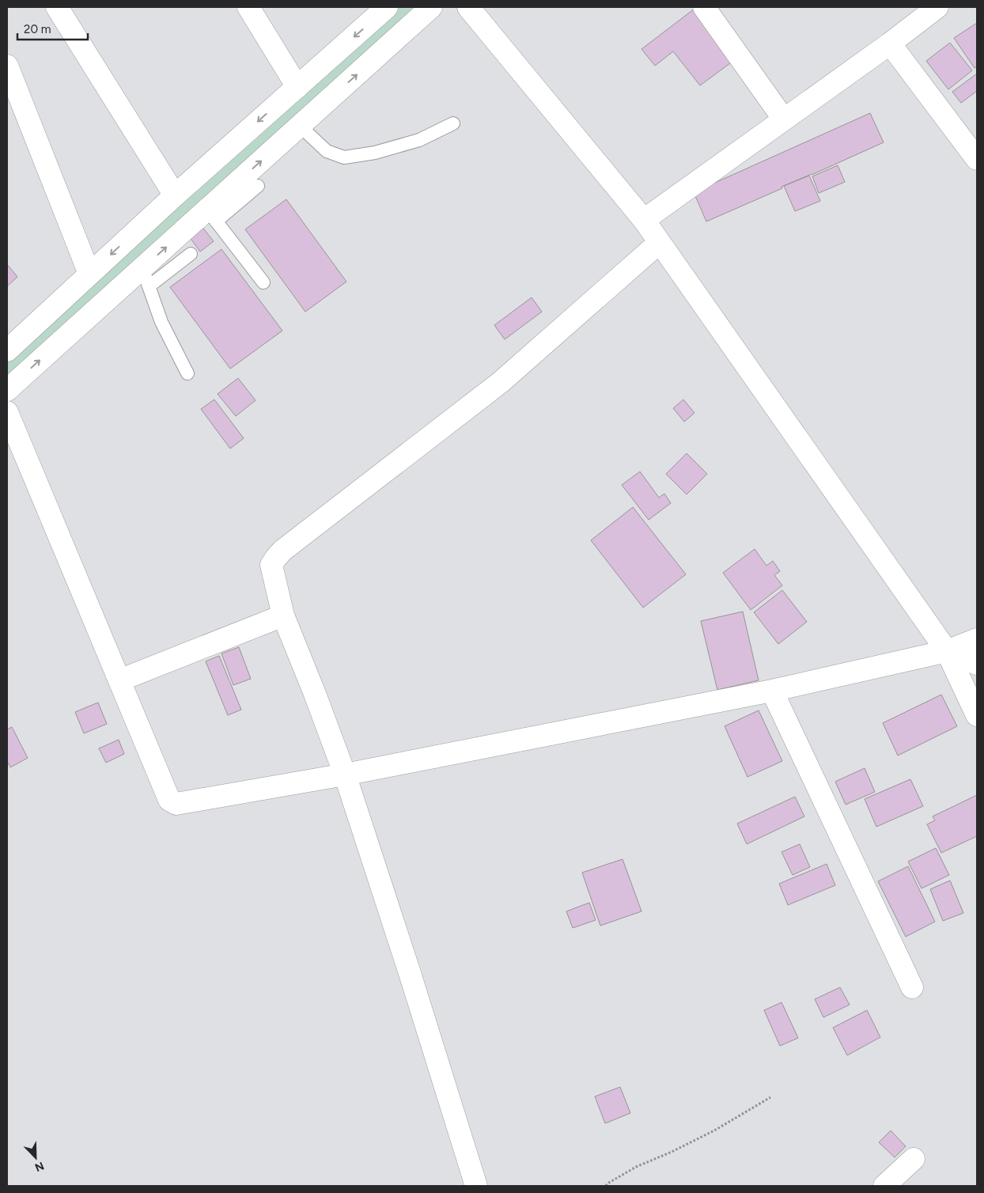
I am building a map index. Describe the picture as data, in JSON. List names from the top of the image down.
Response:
{
  "scale_bar": "20 m",
  "north": "bottom right"
}
